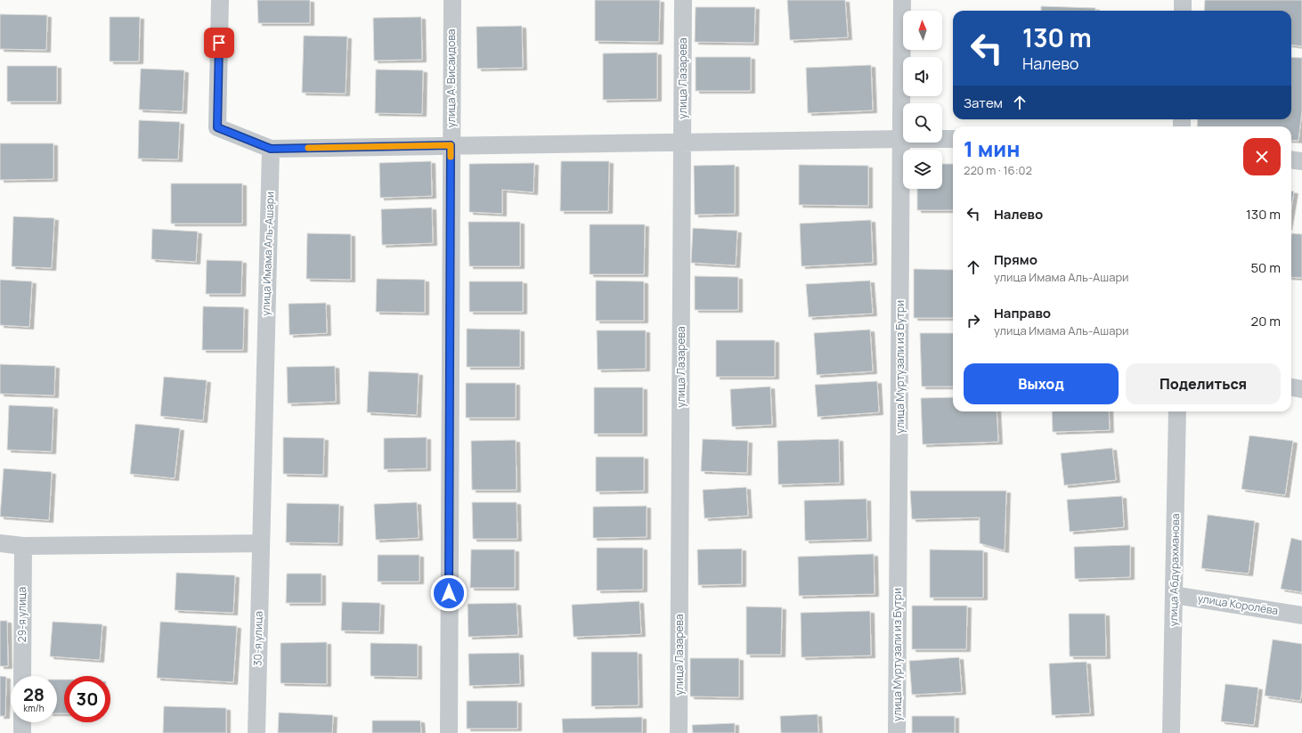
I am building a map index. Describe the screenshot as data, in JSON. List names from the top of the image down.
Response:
{
  "streets": {
    "street": [
      "улица А. Висаидова",
      "улица Лазарева",
      "улица Имама Аль-Ашари",
      "улица Муртузали из Бутри",
      "улица Абдурахманова",
      "улица Королёва",
      "29-я улица",
      "30-я улица"
    ]
  },
  "crossings": [
    ["улица Имама Аль-Ашари", "30-я улица"],
    ["улица Абдурахманова", "улица Королёва"]
  ],
  "north": "top",
  "page": {
    "turn": ["130 m", "Налево"],
    "then": "Затем",
    "heading": ["1 мин", "220 m · 16:02"],
    "list": [
      {
        "name": "Налево",
        "value": "130 m"
      },
      {
        "name": "Прямо",
        "note": "улица Имама Аль-Ашари",
        "value": "50 m"
      },
      {
        "name": "Направо",
        "note": "улица Имама Аль-Ашари",
        "value": "20 m"
      }
    ],
    "buttons": ["Выход", "Поделиться"],
    "speed": "28 km/h",
    "limit": "30"
  }
}
